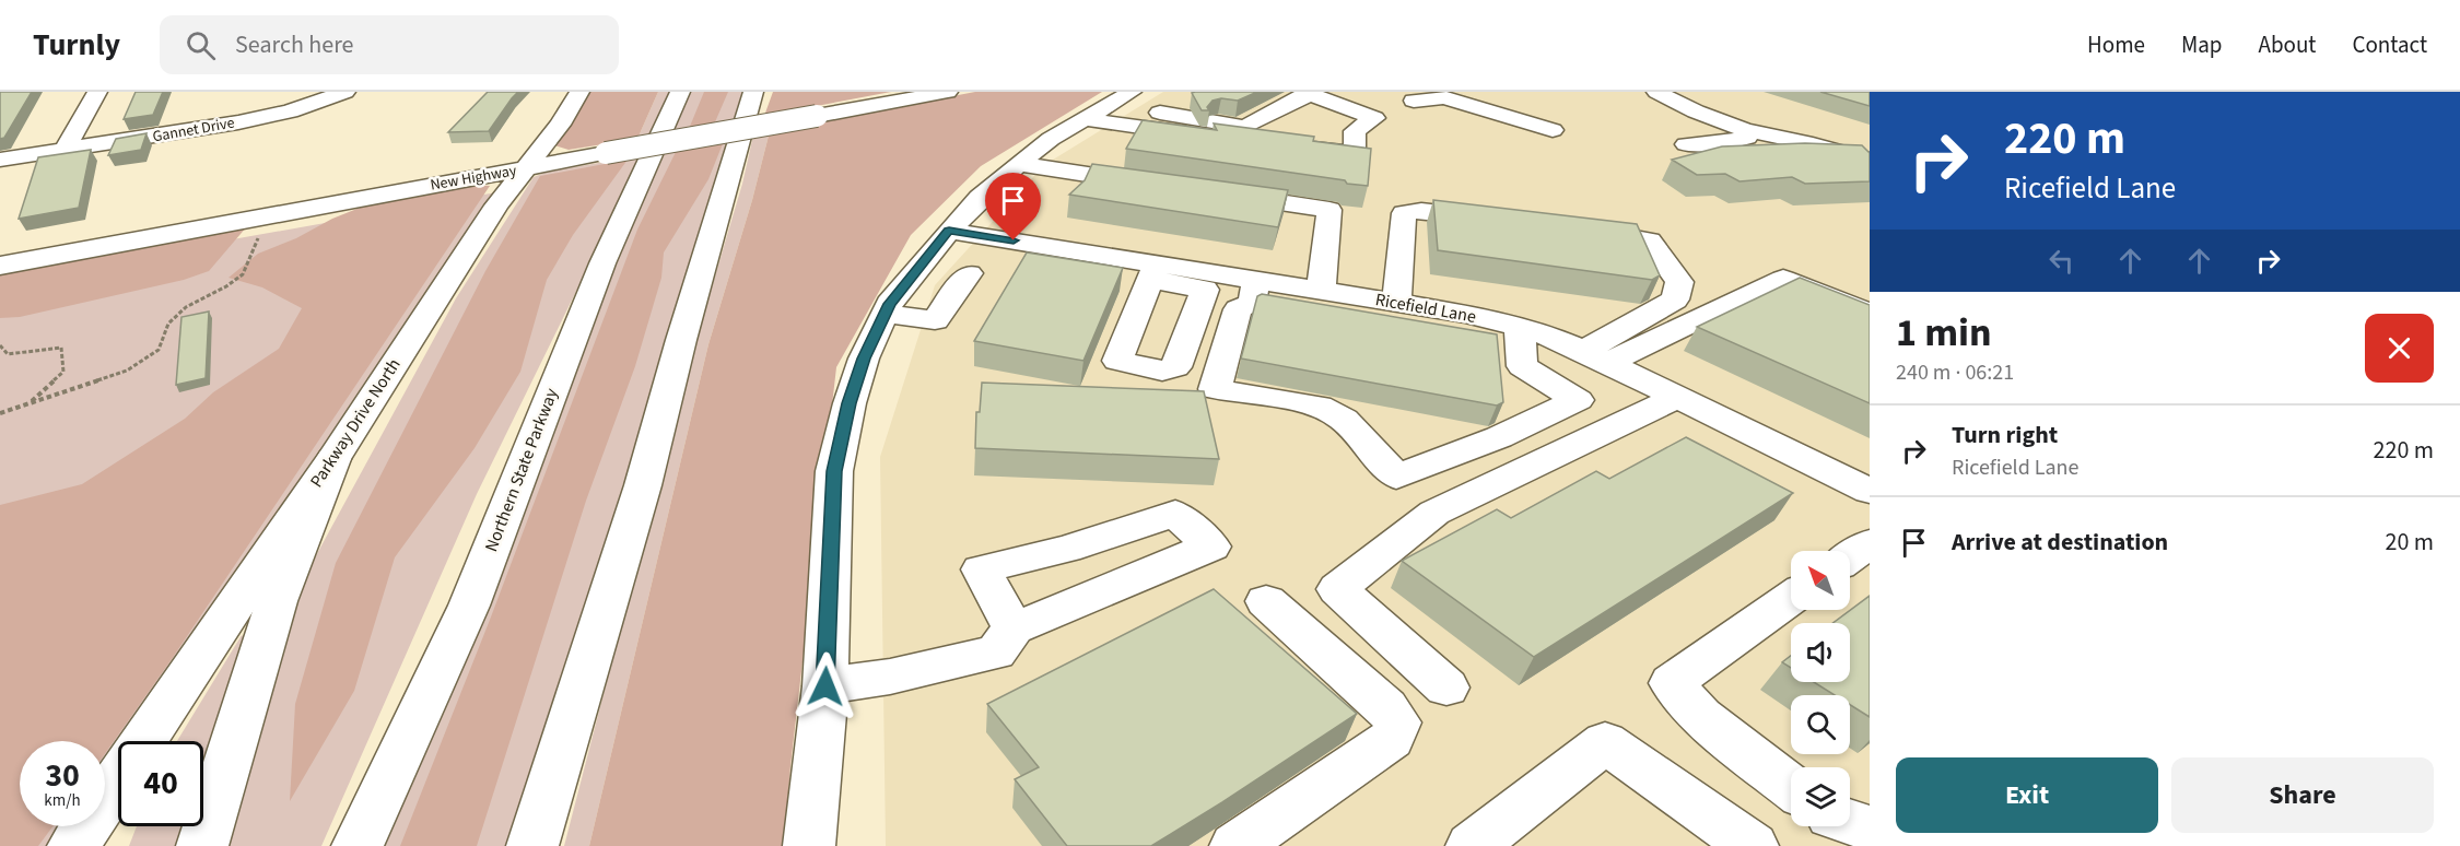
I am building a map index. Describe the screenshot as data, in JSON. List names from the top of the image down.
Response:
{
  "streets": {
    "main road": [
      "Gannet Drive",
      "New Highway",
      "Ricefield Lane",
      "Parkway Drive North",
      "Northern State Parkway"
    ]
  },
  "crossings": [
    ["New Highway", "Parkway Drive North"]
  ],
  "north": "top left",
  "page": {
    "header": "Turnly",
    "search": "Search here",
    "nav": [
      "Home",
      "Map",
      "About",
      "Contact"
    ],
    "turn": ["220 m", "Ricefield Lane"],
    "heading": ["1 min", "240 m · 06:21"],
    "list": [
      {
        "name": "Turn right",
        "note": "Ricefield Lane",
        "value": "220 m"
      },
      {
        "name": "Arrive at destination",
        "value": "20 m"
      }
    ],
    "speed": "30 km/h",
    "limit": "40",
    "buttons": ["Exit", "Share"]
  }
}
